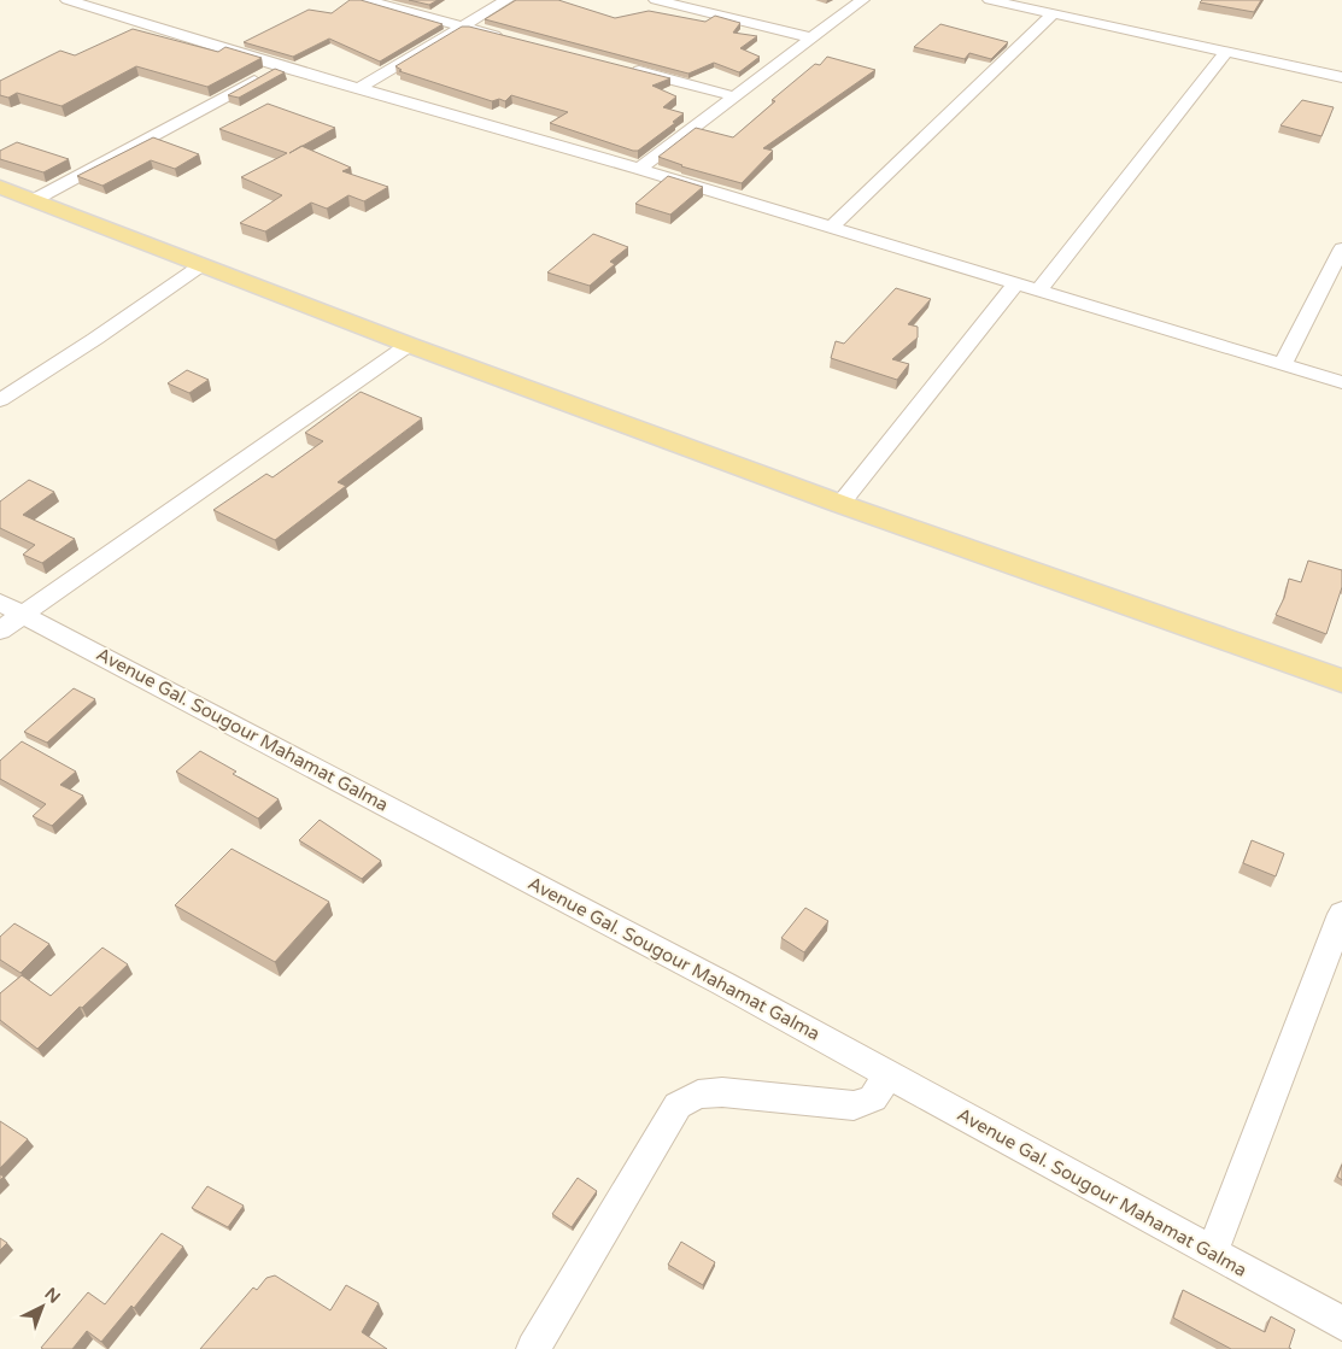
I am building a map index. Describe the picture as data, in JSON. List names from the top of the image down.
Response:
{
  "streets": {
    "street": ["Avenue Gal. Sougour Mahamat Galma"]
  },
  "north": "top right"
}
